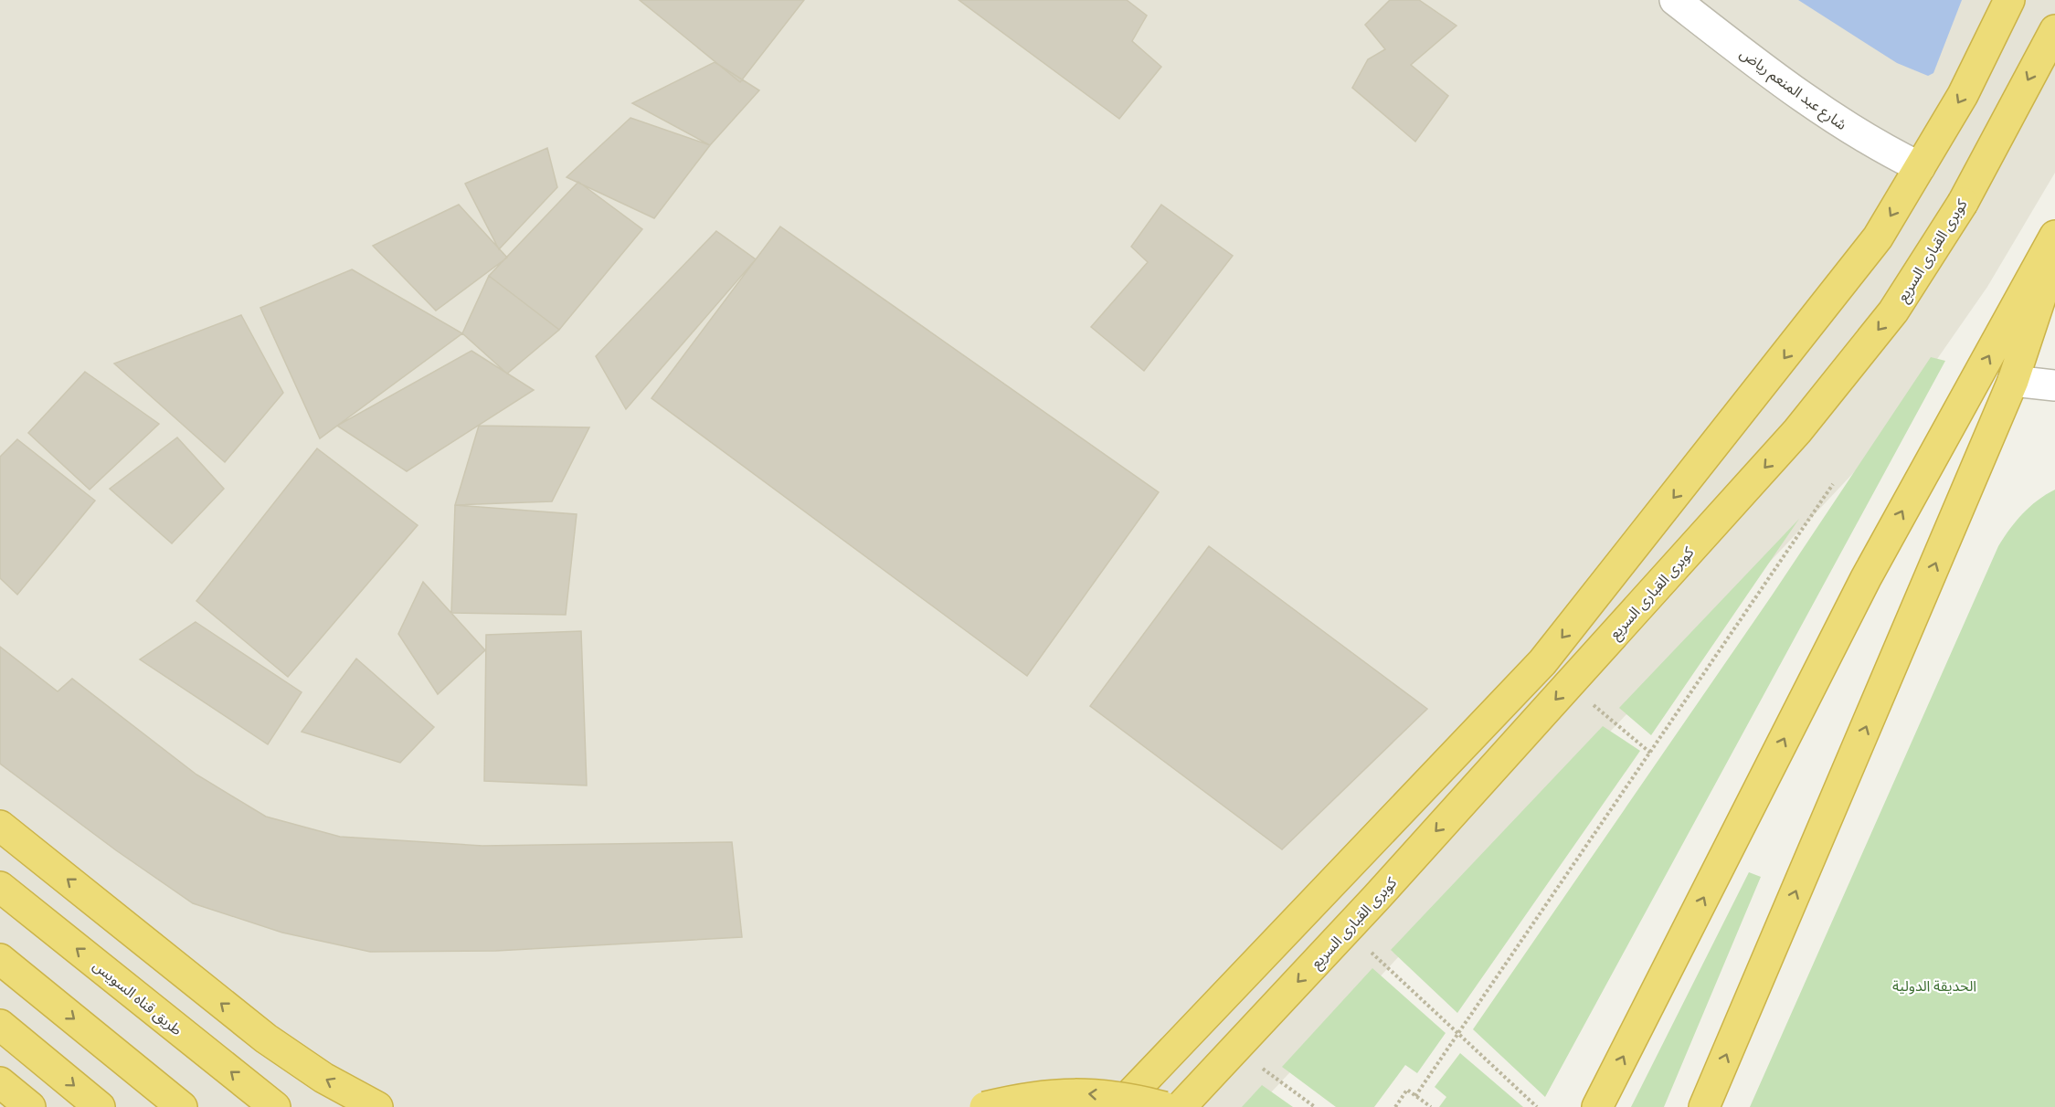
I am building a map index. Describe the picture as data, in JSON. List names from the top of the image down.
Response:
{
  "streets": {
    "highway": ["كوبرى القبارى السريع", "طريق قناه السويس"],
    "street": ["شارع عبد المنعم رياض"]
  },
  "parks": ["الحديقة الدولية"]
}
